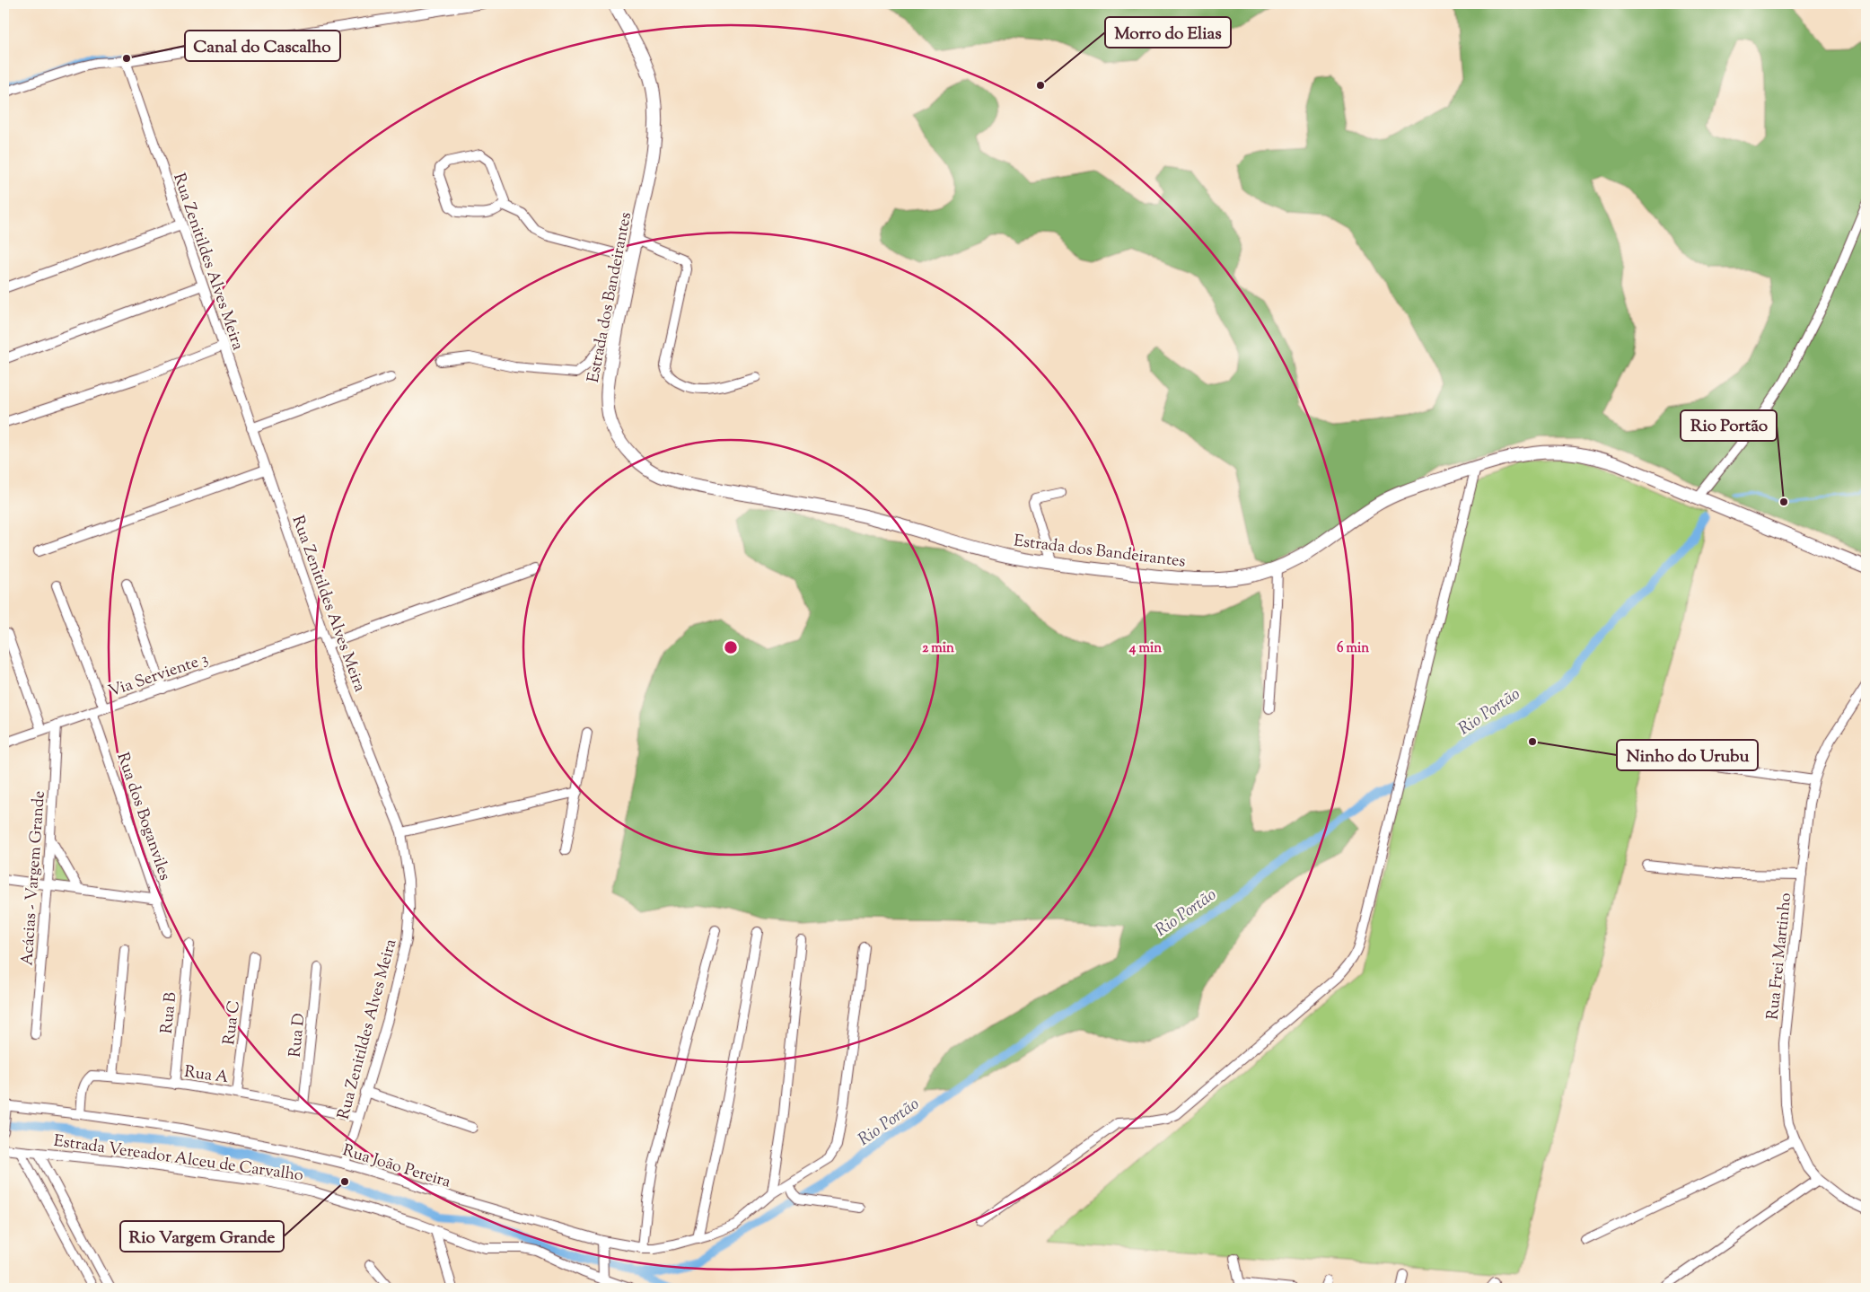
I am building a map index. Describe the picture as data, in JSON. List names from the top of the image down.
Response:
{
  "streets": {
    "main road": ["Estrada dos Bandeirantes"],
    "street": [
      "Rua Zenitildes Alves Meira",
      "Via Serviente 3",
      "Rua dos Boganviles",
      "Acácias - Vargem Grande",
      "Rua Frei Martinho",
      "Rua B",
      "Rua C",
      "Rua D",
      "Rua A",
      "Estrada Vereador Alceu de Carvalho",
      "Rua João Pereira"
    ]
  },
  "crossings": [
    ["Rua Zenitildes Alves Meira", "Via Serviente 3"],
    ["Rua Zenitildes Alves Meira", "Rua A"],
    ["Rua Zenitildes Alves Meira", "Rua João Pereira"],
    ["Via Serviente 3", "Rua dos Boganviles"],
    ["Via Serviente 3", "Acácias - Vargem Grande"],
    ["Rua B", "Rua A"],
    ["Rua C", "Rua A"],
    ["Rua D", "Rua A"],
    ["Rua A", "Rua João Pereira"]
  ],
  "water": ["Rio Portão"],
  "places": [
    "Canal do Cascalho",
    "Morro do Elias",
    "Rio Portão",
    "Ninho do Urubu",
    "Rio Vargem Grande"
  ],
  "rings": ["2 min", "4 min", "6 min"]
}
